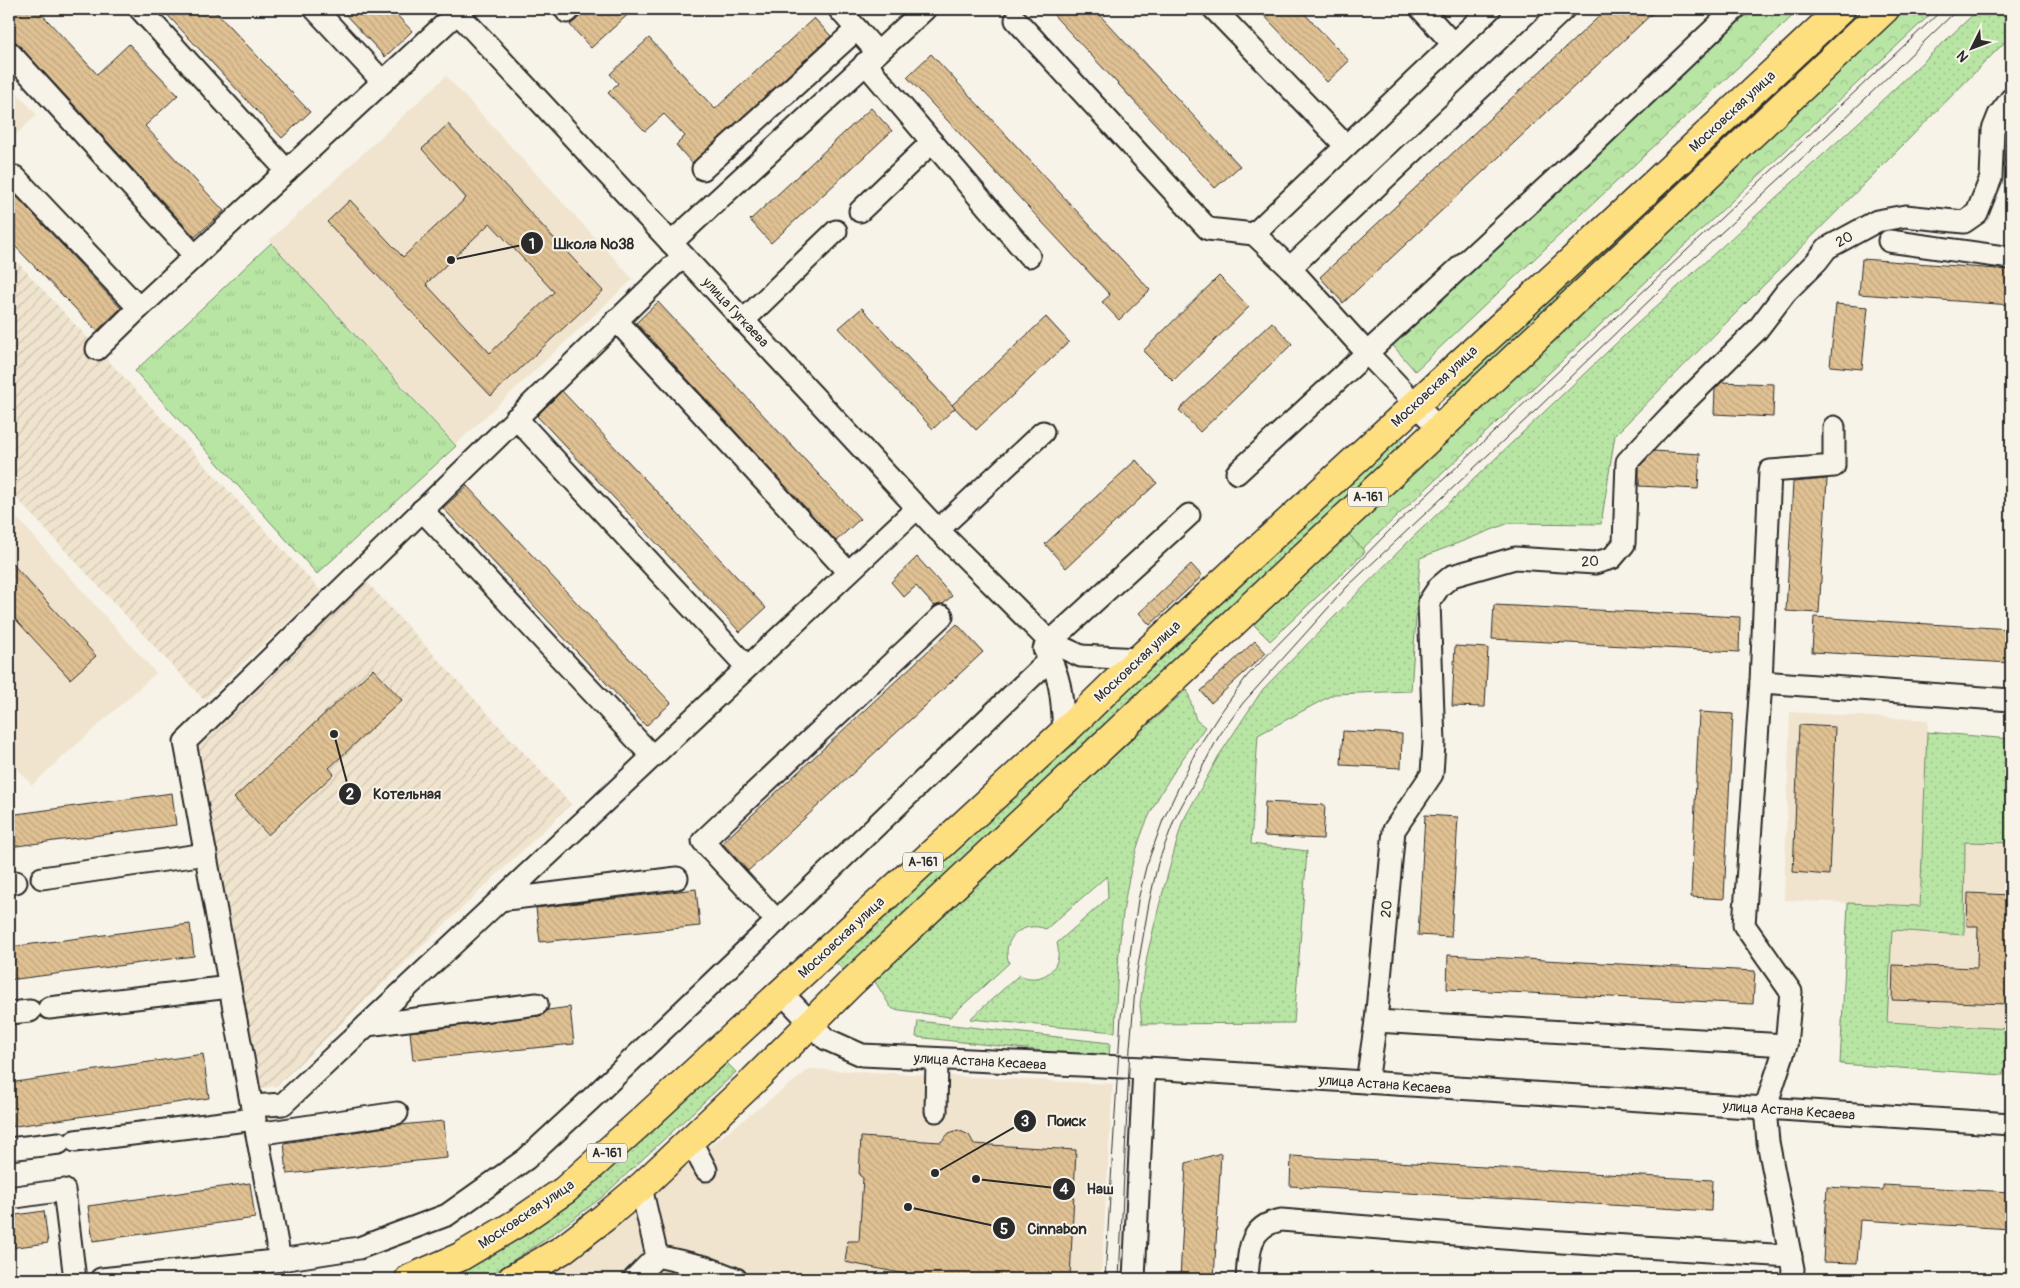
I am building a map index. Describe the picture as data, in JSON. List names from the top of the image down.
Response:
{
  "streets": {
    "highway": ["Московская улица", "А-161"],
    "street": ["20", "улица Гугкаева", "улица Астана Кесаева"]
  },
  "crossings": [
    ["Московская улица", "улица Гугкаева"],
    ["Московская улица", "улица Астана Кесаева"],
    ["20", "улица Астана Кесаева"],
    ["А-161", "улица Астана Кесаева"]
  ],
  "places": [
    "Школа №38",
    "Котельная",
    "Поиск",
    "Наш",
    "Cinnabon"
  ],
  "north": "bottom left"
}
